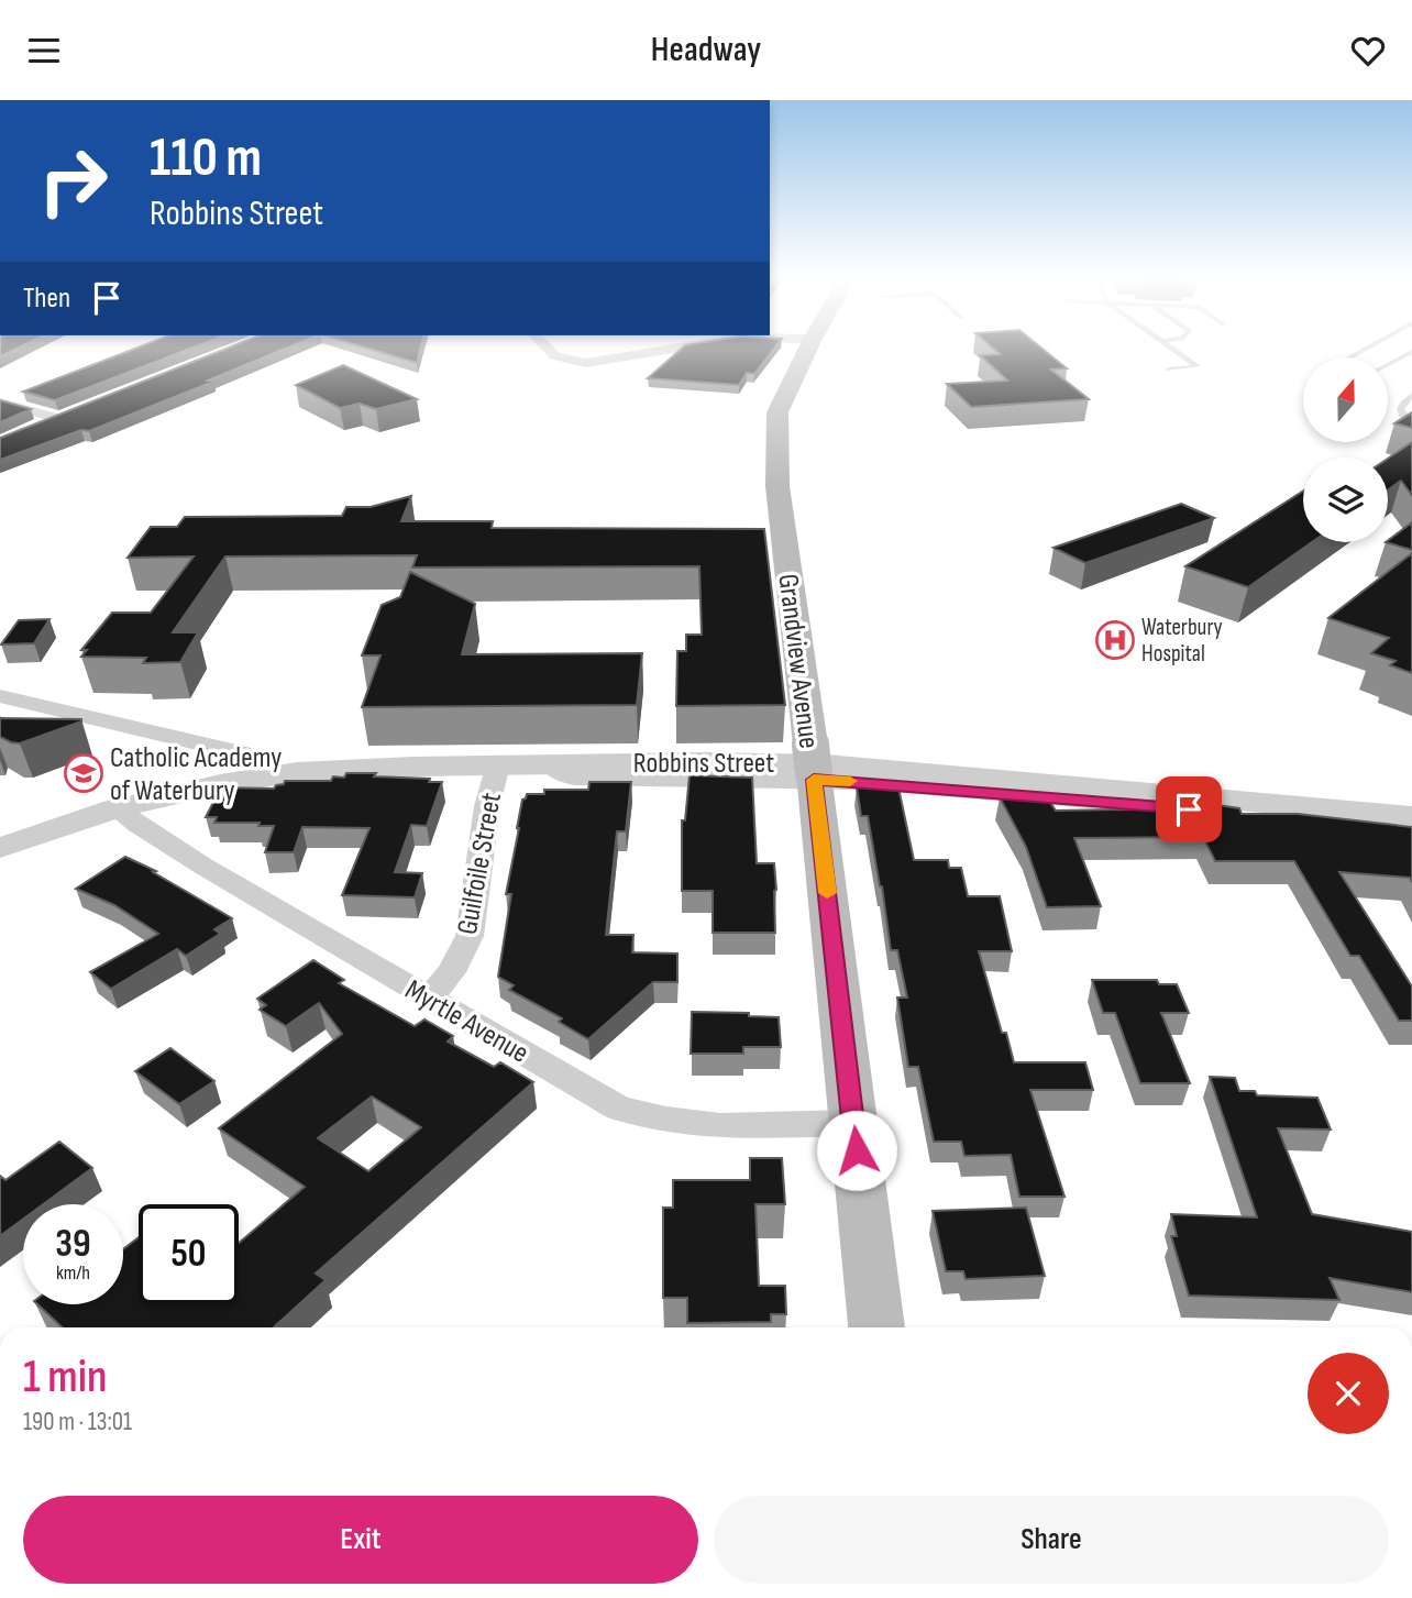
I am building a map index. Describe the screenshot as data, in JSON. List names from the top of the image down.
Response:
{
  "streets": {
    "main road": ["Grandview Avenue"],
    "street": ["Robbins Street", "Guilfoile Street", "Myrtle Avenue"]
  },
  "crossings": [
    ["Grandview Avenue", "Robbins Street"],
    ["Grandview Avenue", "Myrtle Avenue"],
    ["Robbins Street", "Guilfoile Street"],
    ["Robbins Street", "Myrtle Avenue"],
    ["Guilfoile Street", "Myrtle Avenue"]
  ],
  "places": {
    "hospital": ["Waterbury Hospital"],
    "school or university": ["Catholic Academy of Waterbury"]
  },
  "north": "top",
  "page": {
    "header": "Headway",
    "turn": ["110 m", "Robbins Street"],
    "then": "Then",
    "speed": "39 km/h",
    "limit": "50",
    "heading": ["1 min", "190 m · 13:01"],
    "buttons": ["Exit", "Share"]
  }
}
